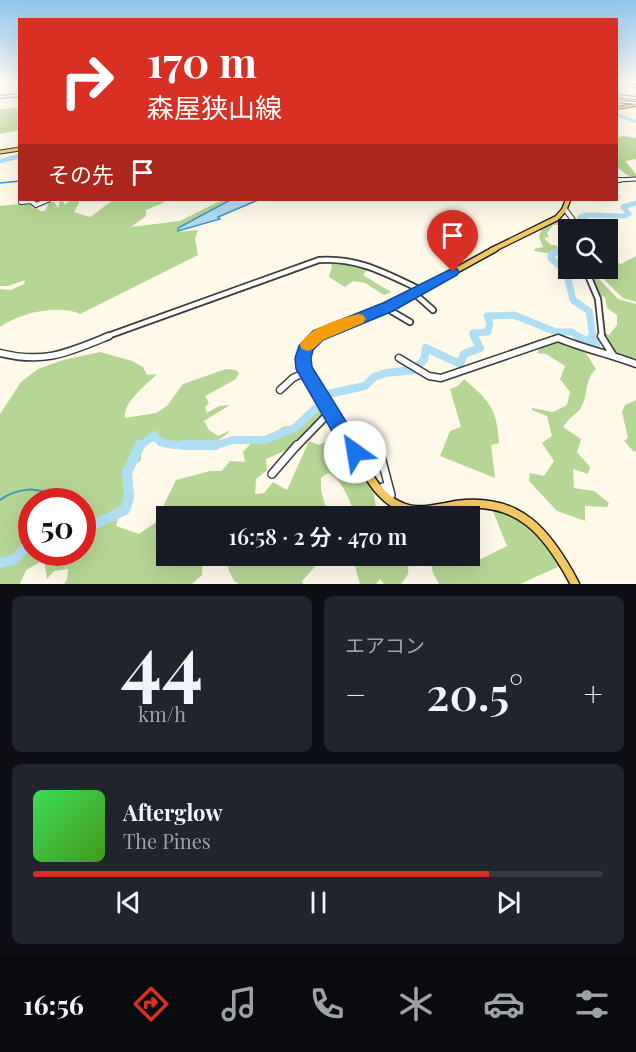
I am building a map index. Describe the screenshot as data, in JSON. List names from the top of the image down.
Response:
{
  "page": {
    "turn": ["170 m", "森屋狭山線"],
    "then": "その先",
    "limit": "50",
    "trip": "16:58 · 2 分 · 470 m",
    "tile": [
      ["44", "km/h"],
      "エアコン"
    ],
    "heat": ["−", "20.5°", "+"],
    "song": ["Afterglow", "The Pines"],
    "tabs": "16:56"
  }
}
